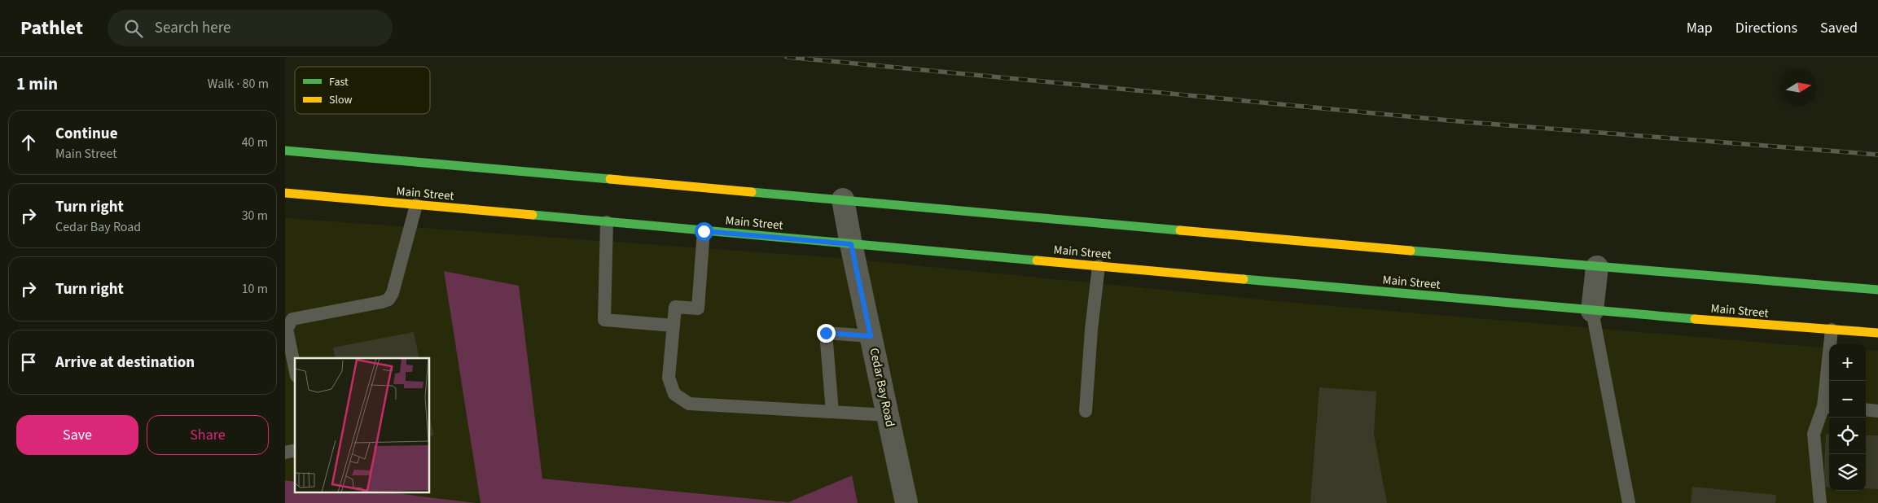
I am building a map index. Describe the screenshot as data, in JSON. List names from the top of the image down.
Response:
{
  "streets": {
    "main road": ["Main Street"],
    "street": ["Cedar Bay Road"]
  },
  "crossings": [
    ["Main Street", "Cedar Bay Road"]
  ],
  "legend": ["Fast", "Slow"],
  "north": "right",
  "page": {
    "header": "Pathlet",
    "search": "Search here",
    "nav": ["Map", "Directions", "Saved"],
    "heading": ["1 min", "Walk · 80 m"],
    "list": [
      ["Continue", "Main Street", "40 m"],
      ["Turn right", "Cedar Bay Road", "30 m"],
      ["Turn right", "10 m"],
      "Arrive at destination"
    ],
    "map_buttons": ["+", "−"],
    "buttons": ["Save", "Share"]
  }
}
